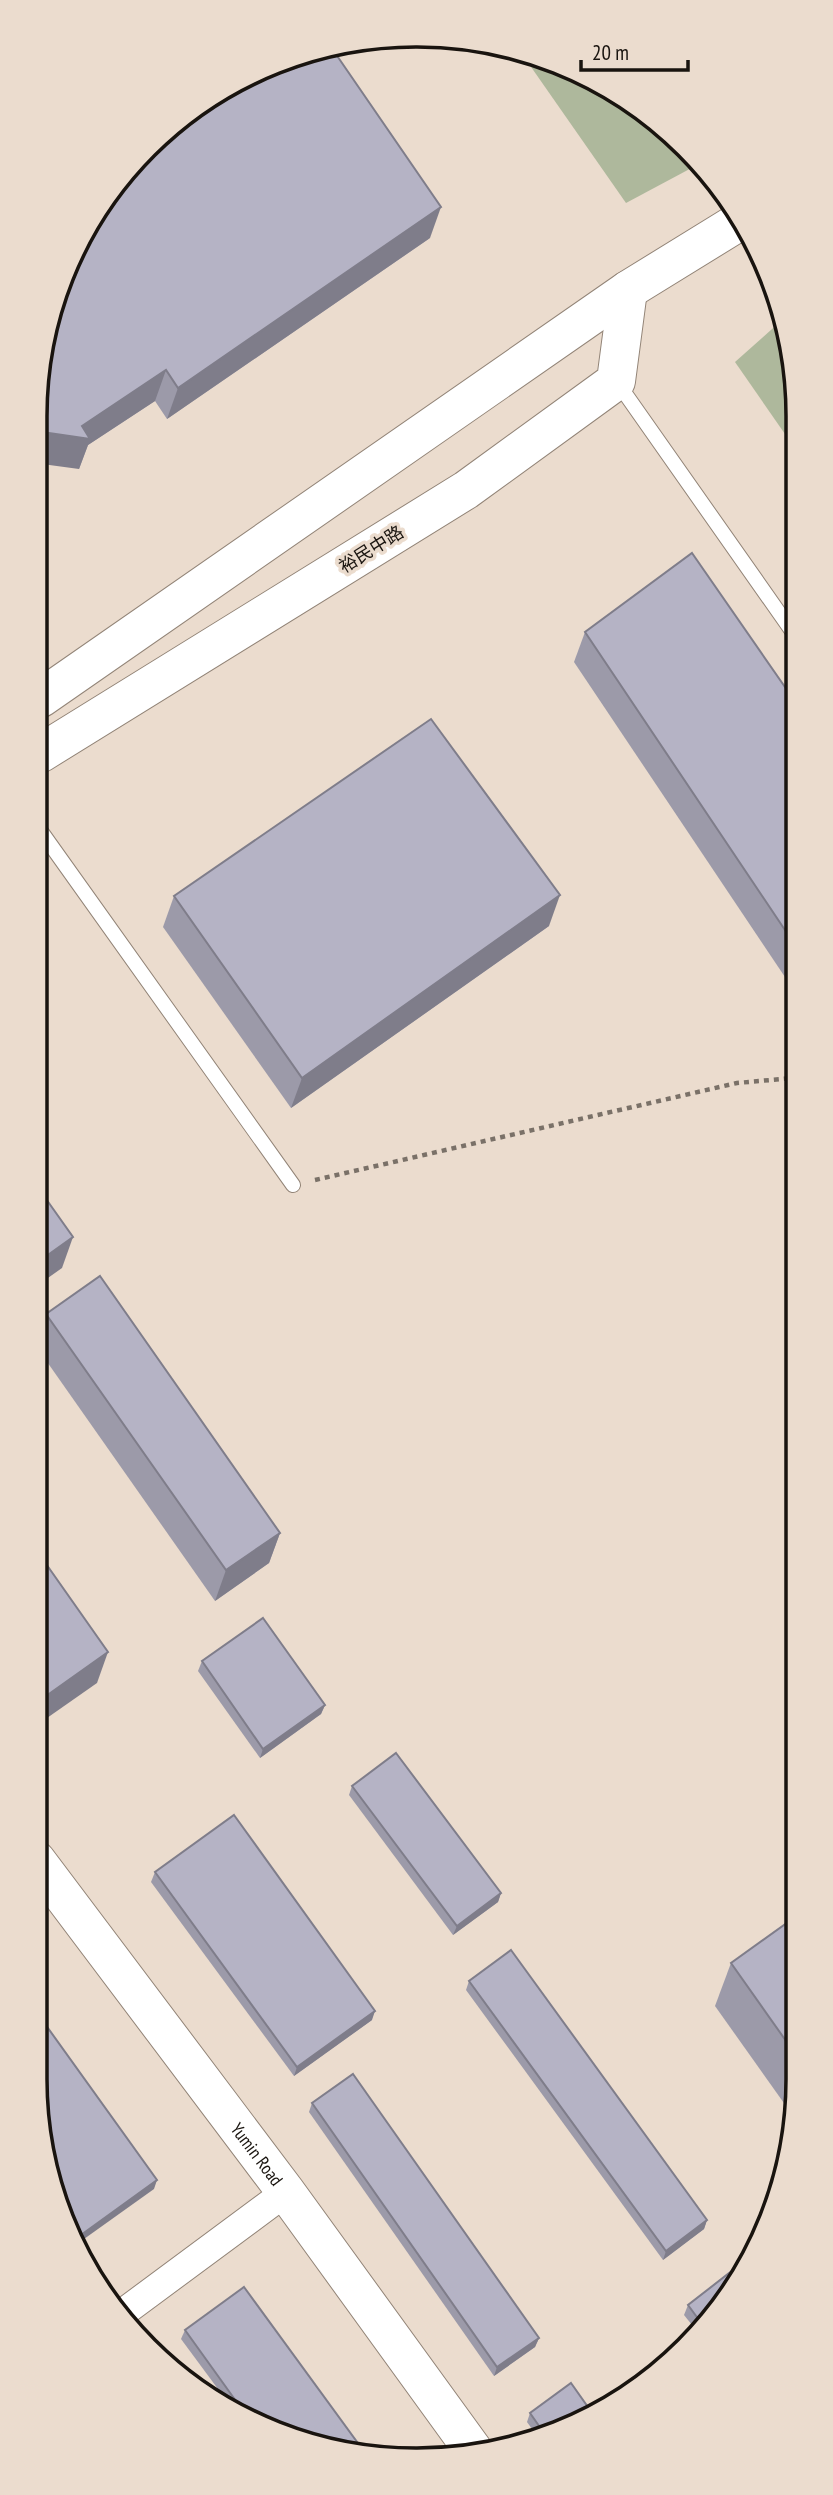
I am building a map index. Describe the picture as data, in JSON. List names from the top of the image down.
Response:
{
  "streets": {
    "street": ["裕民中路", "Yumin Road"]
  },
  "scale_bar": "20 m"
}
